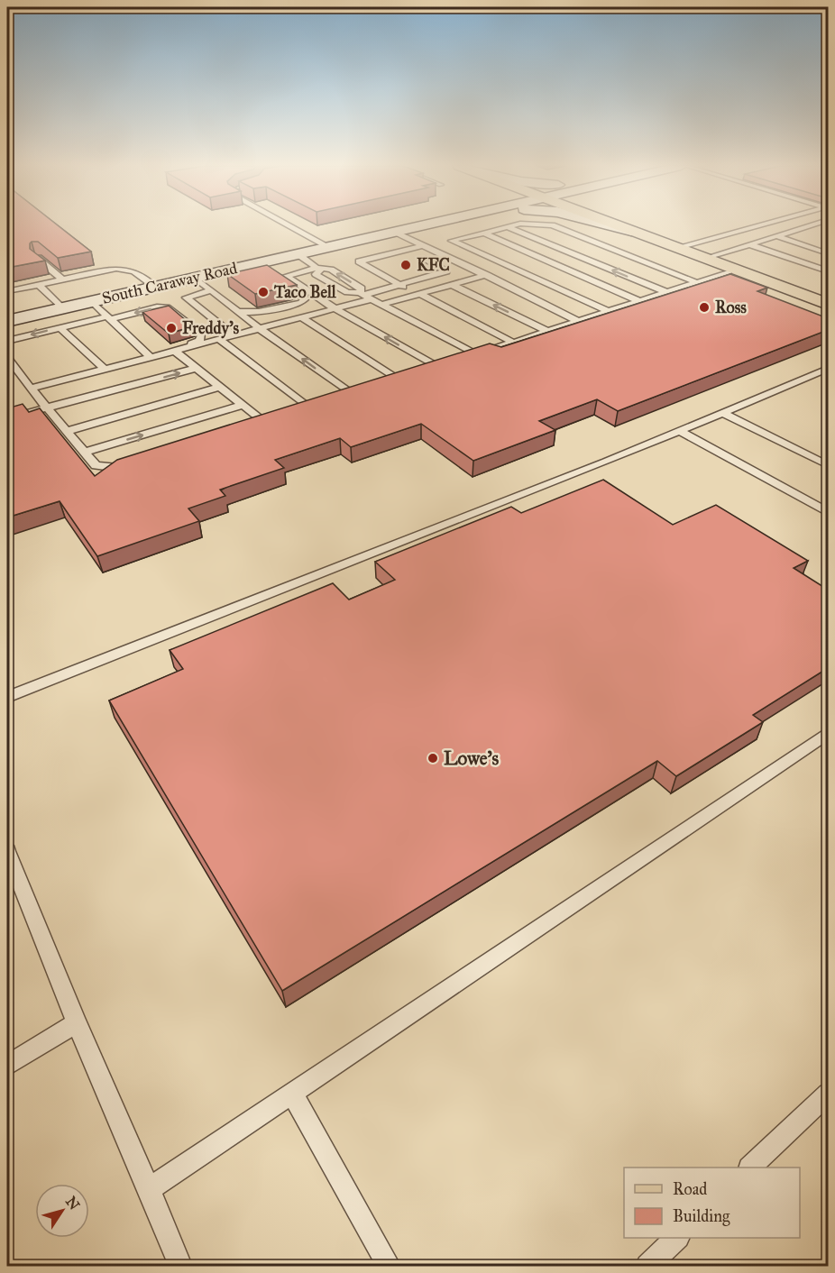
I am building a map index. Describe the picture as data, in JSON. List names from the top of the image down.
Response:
{
  "streets": {
    "main road": ["South Caraway Road"]
  },
  "places": [
    "KFC",
    "Taco Bell",
    "Ross",
    "Freddy's",
    "Lowe's"
  ],
  "legend": ["Road", "Building"],
  "north": "top right"
}
